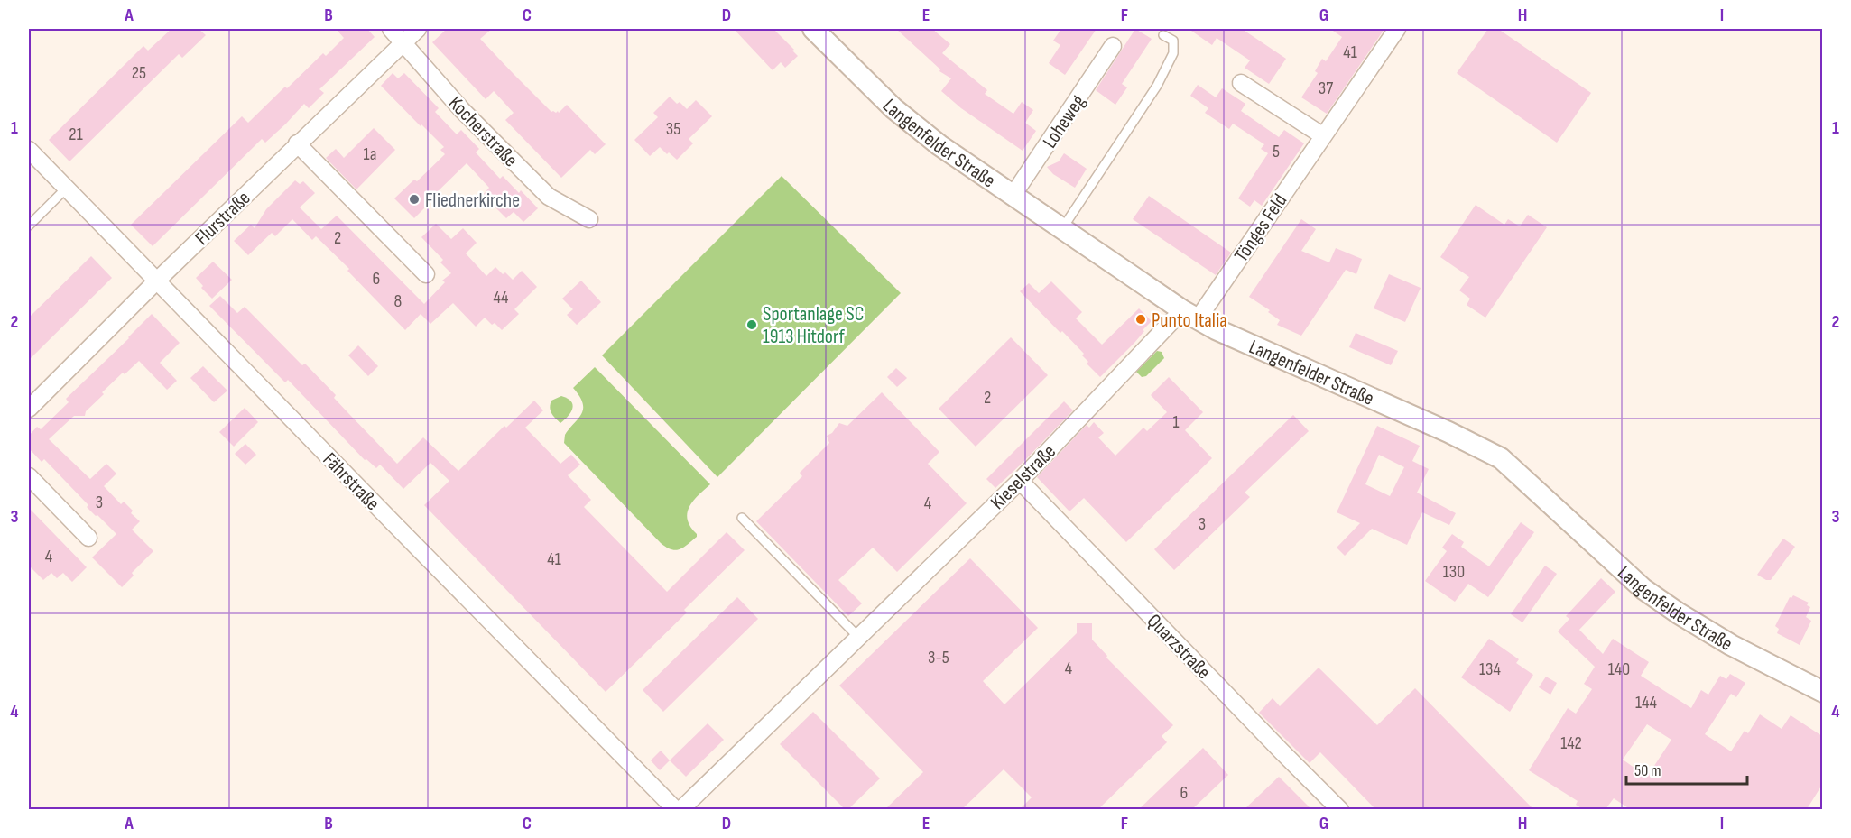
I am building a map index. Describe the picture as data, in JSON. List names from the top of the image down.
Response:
{
  "streets": {
    "street": [
      "Loheweg",
      "Kocherstraße",
      "Langenfelder Straße",
      "Flurstraße",
      "Tönges Feld",
      "Kieselstraße",
      "Fährstraße",
      "Quarzstraße"
    ]
  },
  "crossings": [
    ["Loheweg", "Langenfelder Straße"],
    ["Kocherstraße", "Flurstraße"],
    ["Langenfelder Straße", "Tönges Feld"],
    ["Langenfelder Straße", "Kieselstraße"],
    ["Flurstraße", "Fährstraße"],
    ["Tönges Feld", "Kieselstraße"],
    ["Kieselstraße", "Quarzstraße"]
  ],
  "places": ["Fliednerkirche", "Punto Italia", "Sportanlage SC 1913 Hitdorf"],
  "house_numbers": [
    "41",
    "25",
    "37",
    "35",
    "21",
    "5",
    "1a",
    "2",
    "6",
    "44",
    "8",
    "2",
    "1",
    "3",
    "4",
    "3",
    "4",
    "41",
    "130",
    "3-5",
    "4",
    "134",
    "140",
    "144",
    "142",
    "6"
  ],
  "scale_bar": "50 m",
  "grid": {
    "columns": [
      "A",
      "B",
      "C",
      "D",
      "E",
      "F",
      "G",
      "H",
      "I"
    ],
    "rows": [
      "1",
      "2",
      "3",
      "4"
    ]
  }
}
